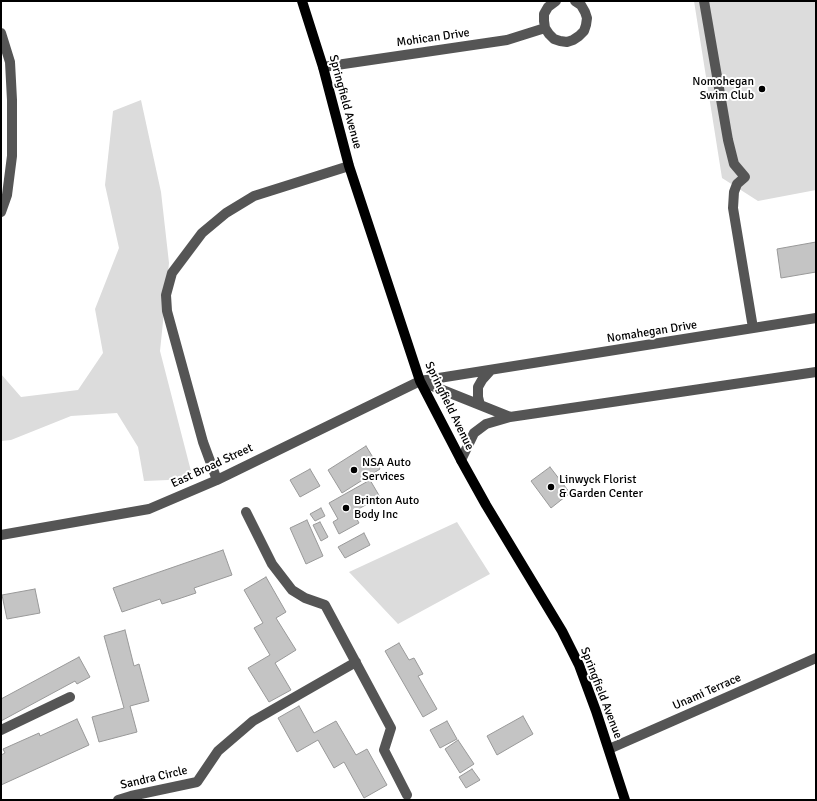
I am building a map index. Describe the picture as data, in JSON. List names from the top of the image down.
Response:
{
  "streets": {
    "main road": ["Springfield Avenue"],
    "street": [
      "Mohican Drive",
      "Nomahegan Drive",
      "East Broad Street",
      "Unami Terrace",
      "Sandra Circle"
    ]
  },
  "crossings": [
    ["Mohican Drive", "Springfield Avenue"],
    ["Springfield Avenue", "Nomahegan Drive"],
    ["Springfield Avenue", "East Broad Street"],
    ["Springfield Avenue", "Unami Terrace"],
    ["Nomahegan Drive", "East Broad Street"]
  ],
  "places": [
    "Nomohegan Swim Club",
    "NSA Auto Services",
    "Linwyck Florist & Garden Center",
    "Brinton Auto Body Inc"
  ]
}
